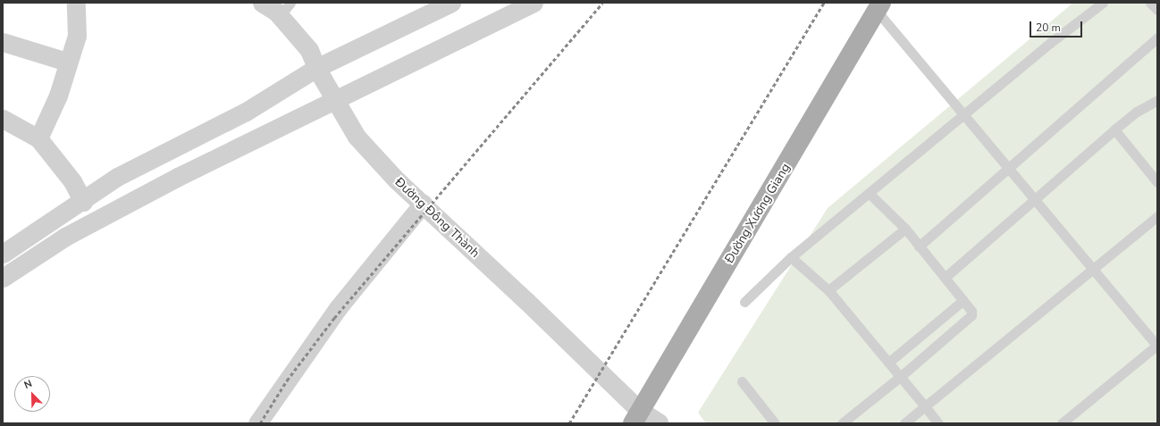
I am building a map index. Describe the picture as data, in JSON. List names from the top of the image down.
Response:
{
  "streets": {
    "main road": ["Đường Xương Giang"],
    "street": ["Đường Đông Thành"]
  },
  "crossings": [
    ["Đường Xương Giang", "Đường Đông Thành"]
  ],
  "scale_bar": "20 m",
  "north": "top left"
}
